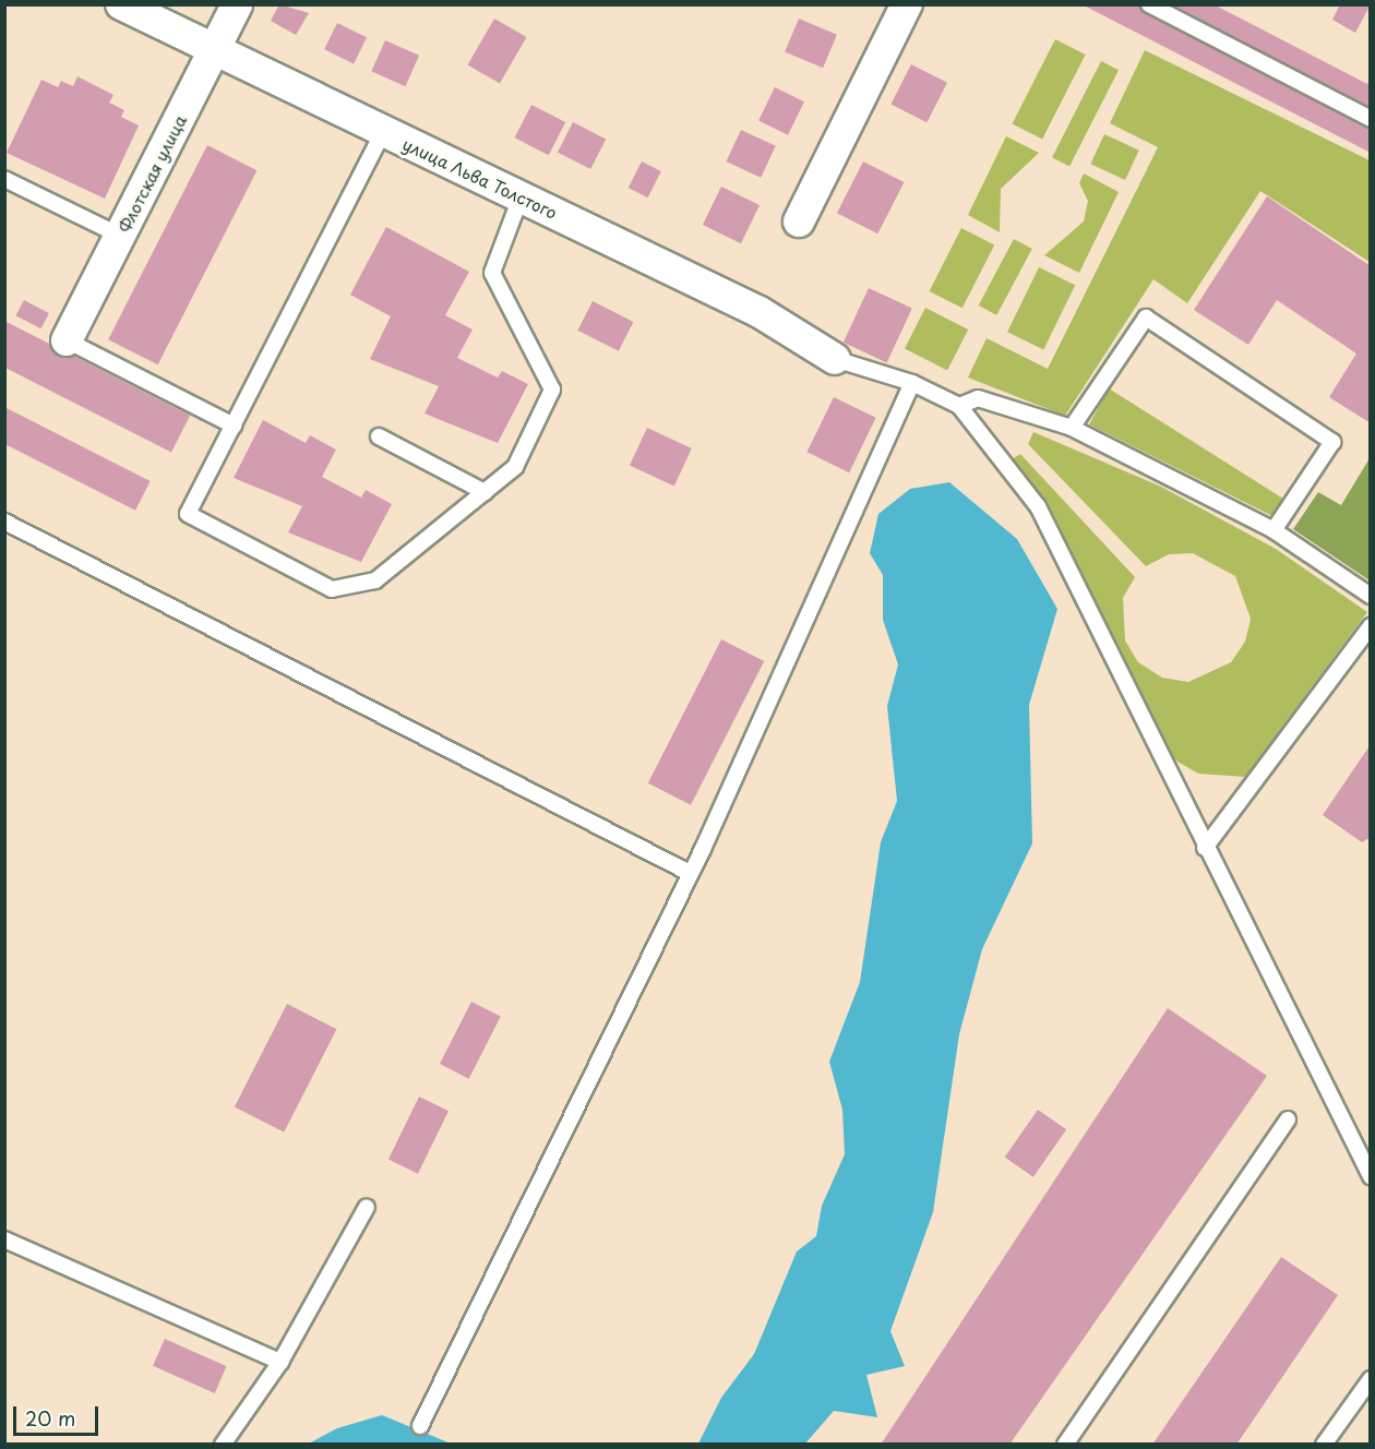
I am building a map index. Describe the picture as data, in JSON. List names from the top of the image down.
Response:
{
  "streets": {
    "street": ["Флотская улица", "улица Льва Толстого"]
  },
  "crossings": [
    ["Флотская улица", "улица Льва Толстого"]
  ],
  "scale_bar": "20 m"
}
